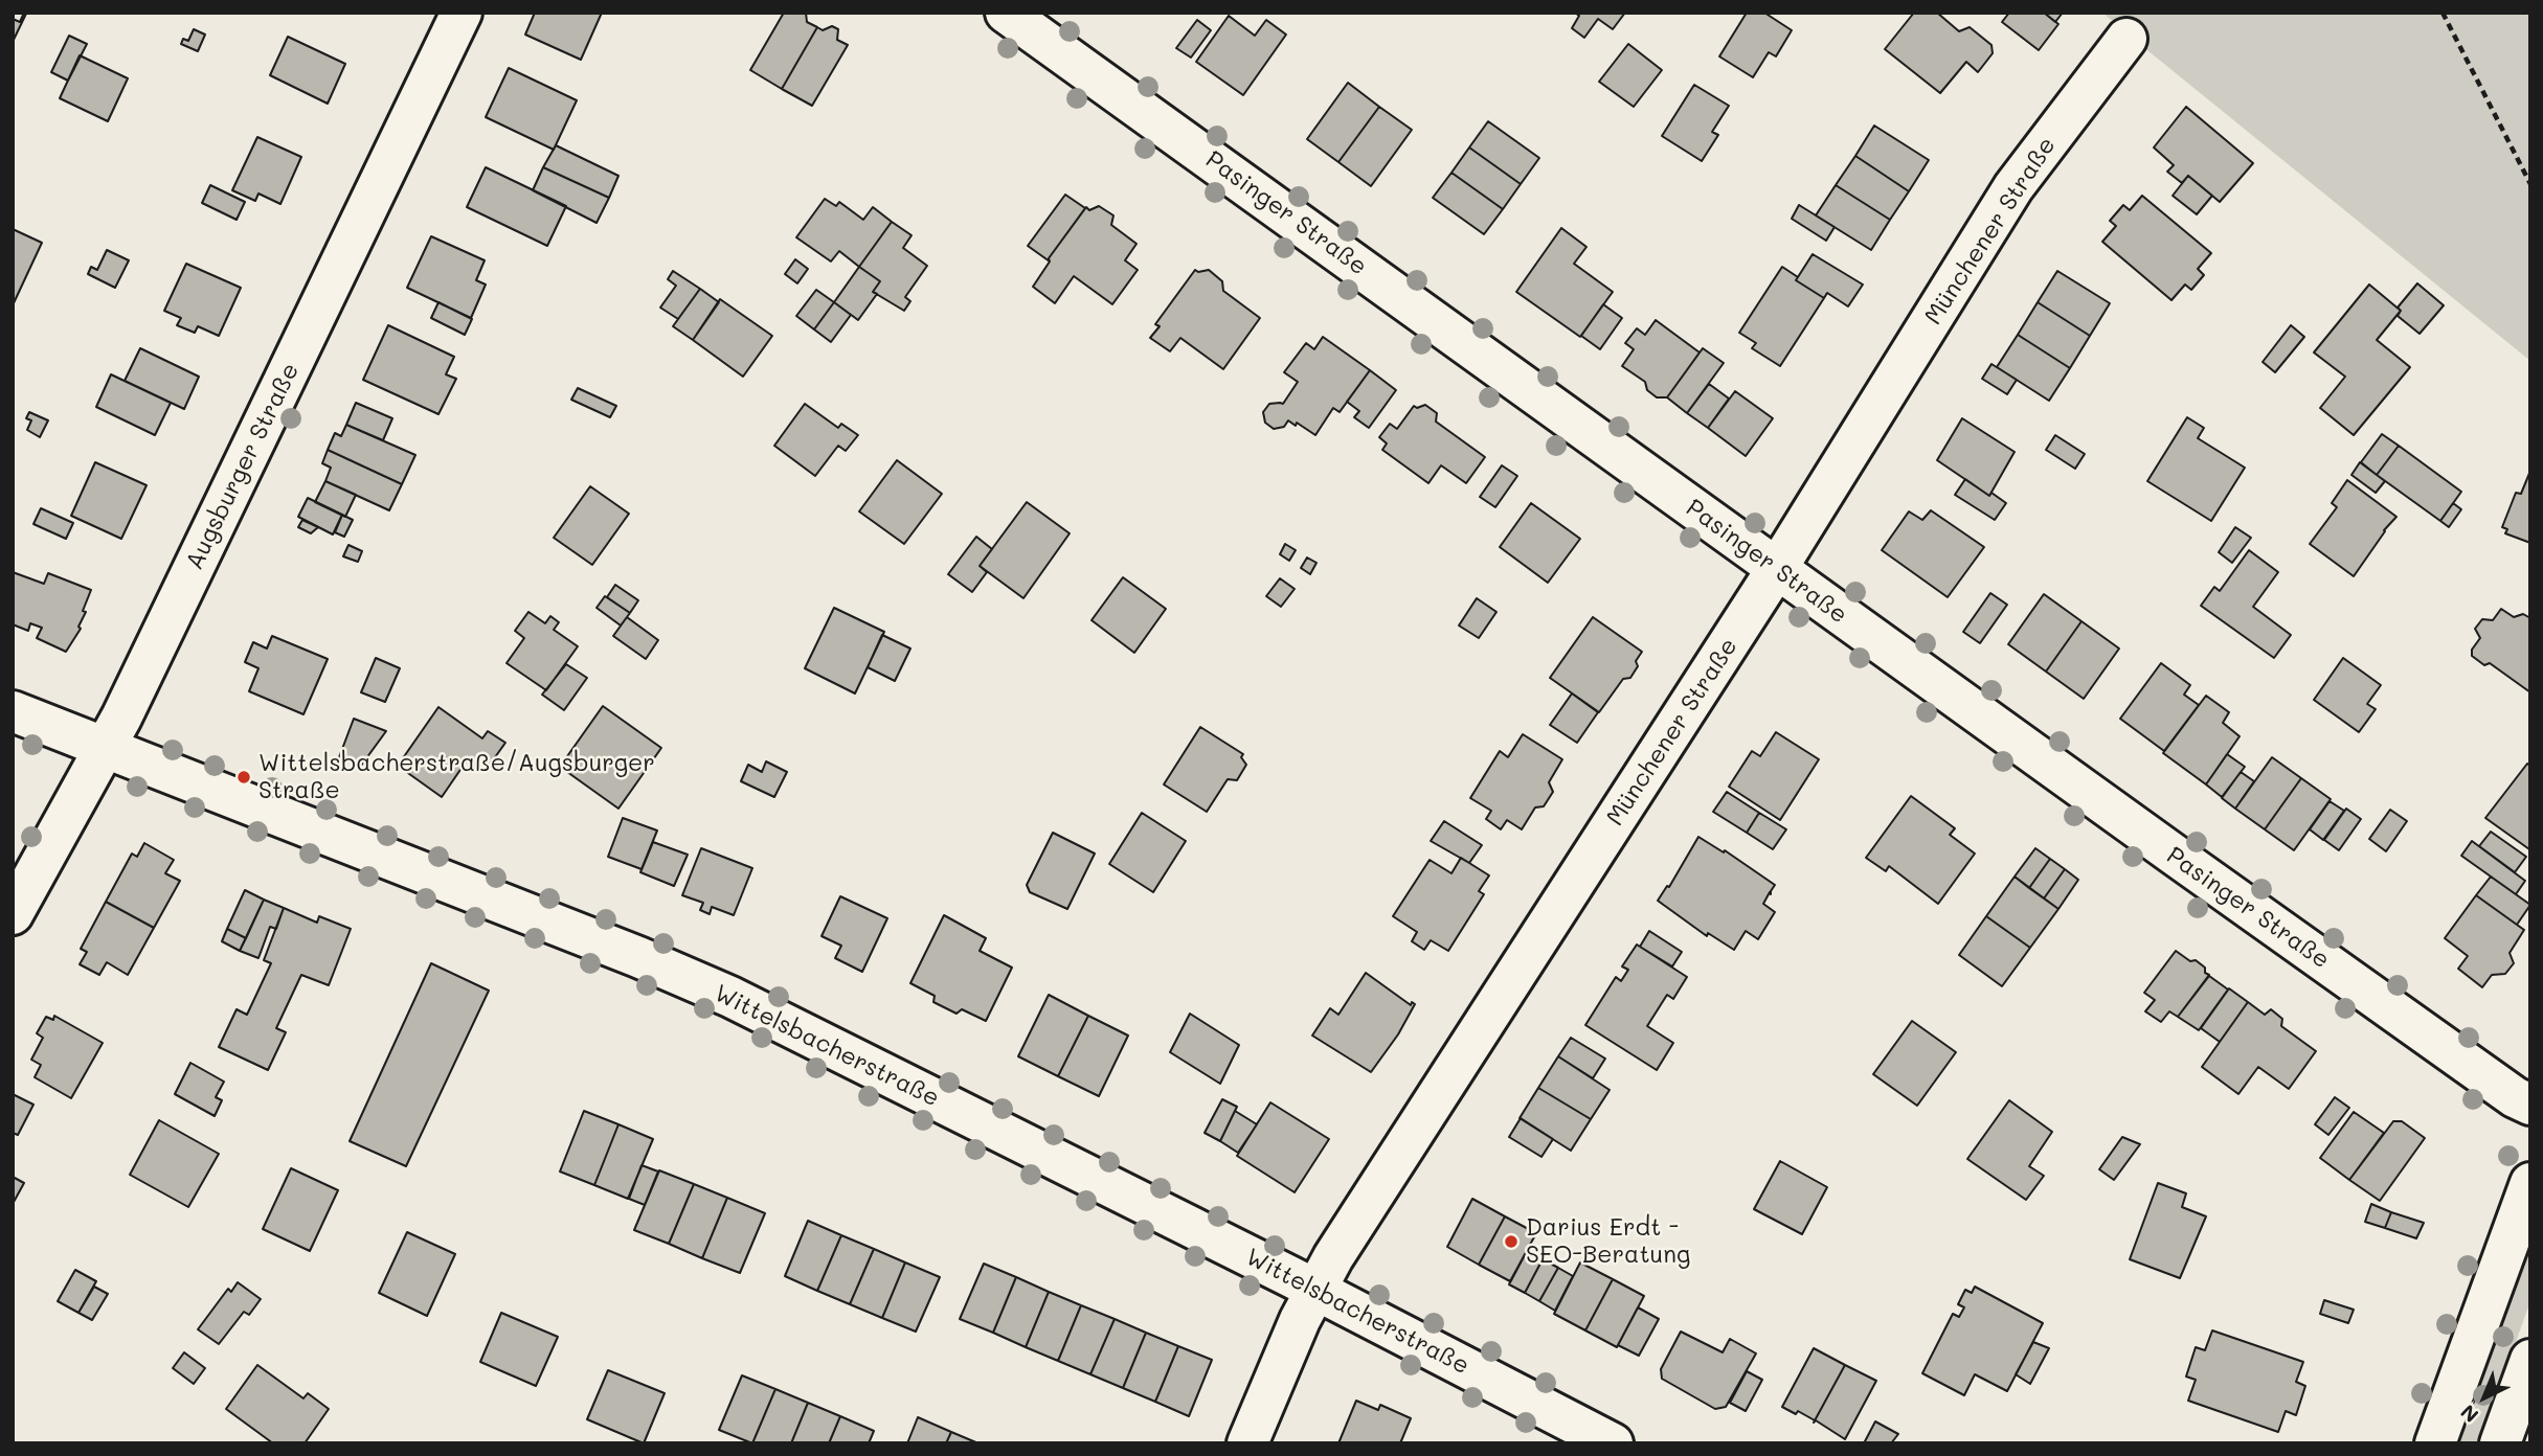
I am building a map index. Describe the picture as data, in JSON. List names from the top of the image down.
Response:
{
  "streets": {
    "street": [
      "Pasinger Straße",
      "Münchener Straße",
      "Augsburger Straße",
      "Wittelsbacherstraße"
    ]
  },
  "crossings": [
    ["Pasinger Straße", "Münchener Straße"],
    ["Münchener Straße", "Wittelsbacherstraße"],
    ["Augsburger Straße", "Wittelsbacherstraße"]
  ],
  "places": ["Wittelsbacherstraße/Augsburger Straße", "Darius Erdt - SEO-Beratung"],
  "north": "bottom left"
}
